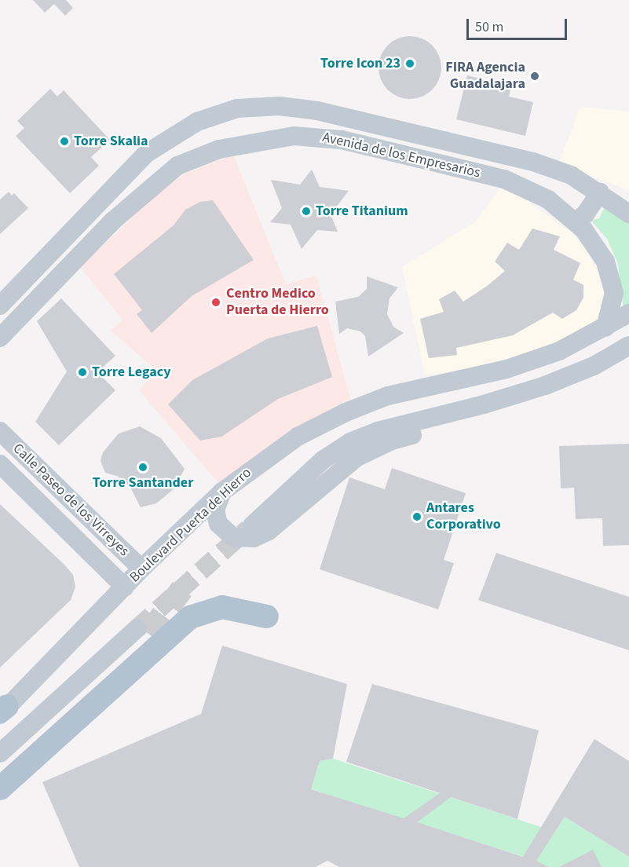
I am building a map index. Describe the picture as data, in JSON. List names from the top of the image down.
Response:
{
  "streets": {
    "street": ["Avenida de los Empresarios", "Calle Paseo de los Virreyes", "Boulevard Puerta de Hierro"]
  },
  "crossings": [
    ["Avenida de los Empresarios", "Boulevard Puerta de Hierro"],
    ["Calle Paseo de los Virreyes", "Boulevard Puerta de Hierro"]
  ],
  "places": [
    "Torre Icon 23",
    "FIRA Agencia Guadalajara",
    "Torre Skalia",
    "Torre Titanium",
    "Centro Medico Puerta de Hierro",
    "Torre Legacy",
    "Torre Santander",
    "Antares Corporativo"
  ],
  "scale_bar": "50 m"
}
